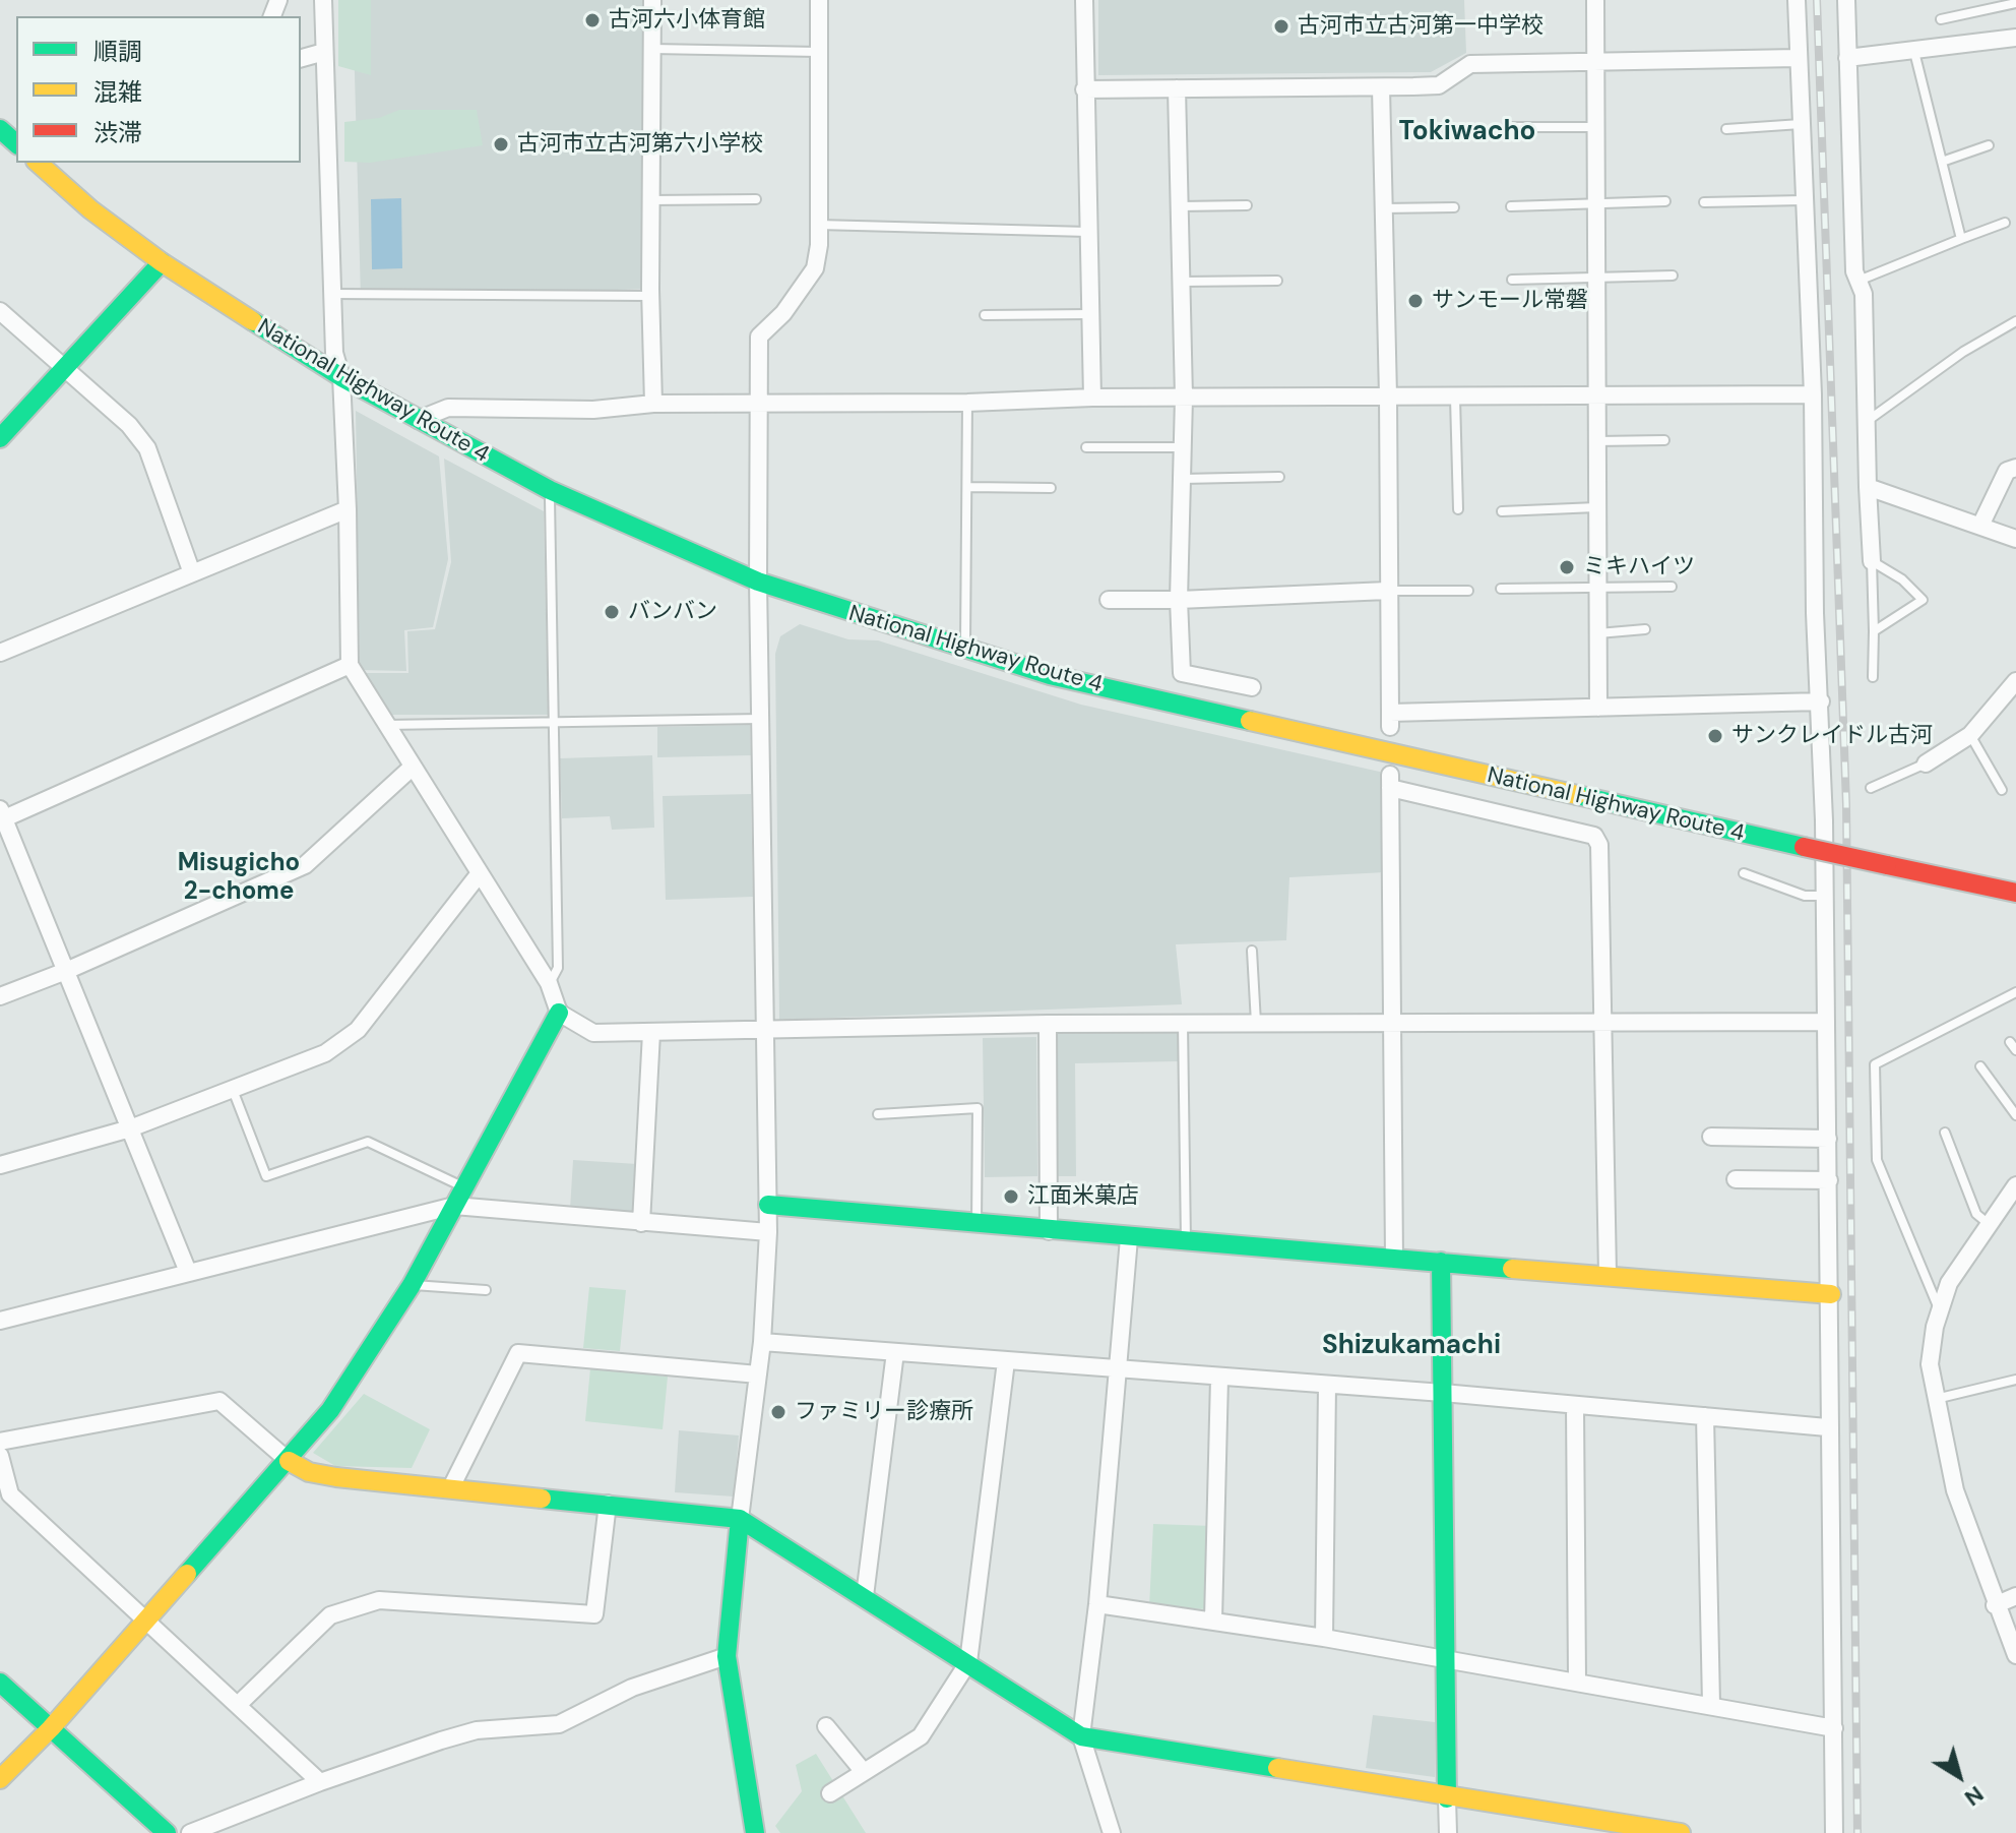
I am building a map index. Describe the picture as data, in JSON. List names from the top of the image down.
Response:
{
  "streets": {
    "main road": ["National Highway Route 4"]
  },
  "districts": ["Tokiwacho", "Misugicho 2-chome", "Shizukamachi"],
  "places": [
    "古河六小体育館",
    "古河市立古河第一中学校",
    "古河市立古河第六小学校",
    "サンモール常磐",
    "ミキハイツ",
    "バンバン",
    "サンクレイドル古河",
    "江面米菓店",
    "ファミリー診療所"
  ],
  "legend": ["順調", "混雑", "渋滞"],
  "north": "bottom right"
}
